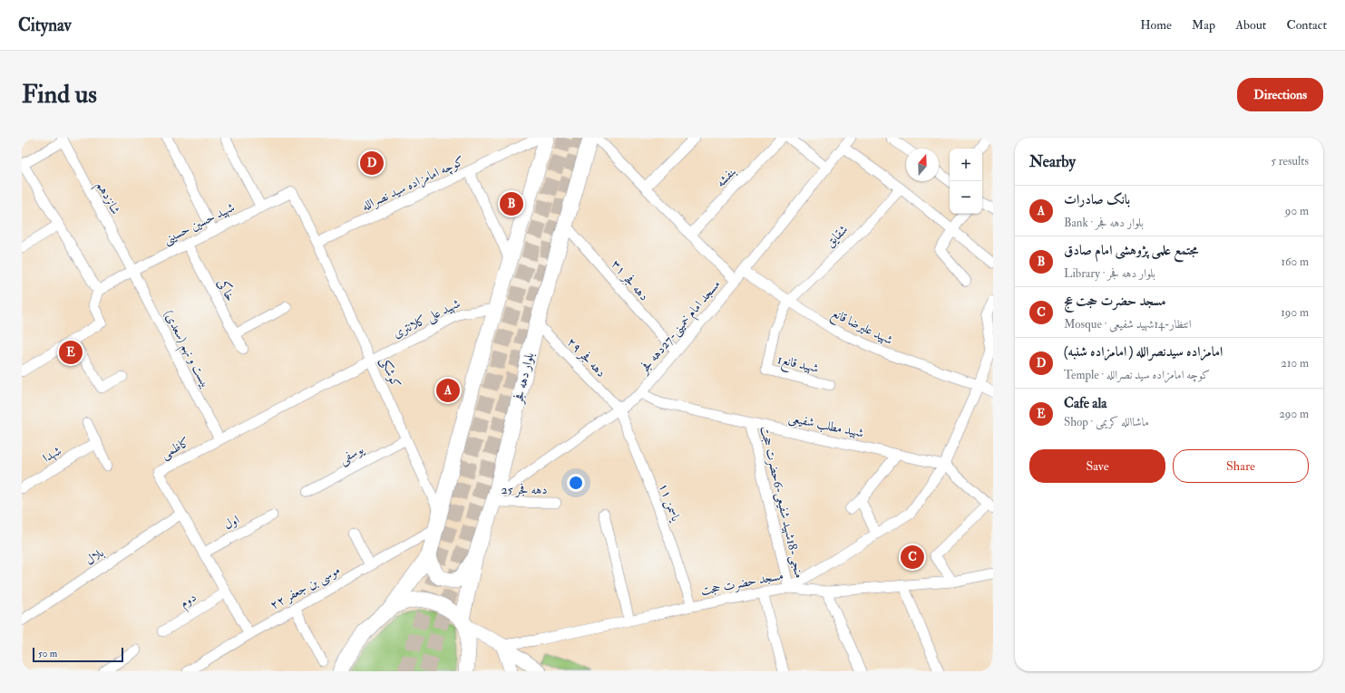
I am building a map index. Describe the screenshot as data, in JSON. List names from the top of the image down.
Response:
{
  "streets": {
    "main road": ["بلوار دهه فجر"],
    "street": [
      "بنفشه",
      "کوچه امامزاده سید نصرالله",
      "شانزدهم",
      "شهید حسین حسینی",
      "شقایق",
      "دهه فجر ۳۱",
      "خاکی",
      "شهید علی کلانتری",
      "مسجد امام خمینی-27دهه فجر",
      "شهید علیرضا قانع",
      "بیست و نهم (سعدی)",
      "دهه فجر ۲۹",
      "1شهید قانع",
      "کوشکی",
      "شهید مطلب شفیعی",
      "کاظمی",
      "شهدا",
      "یوسفی",
      "دهه فجر 25",
      "یاسمن ۱۱",
      "منجی-18شهید شفیعی-6حضرت حجت",
      "اول",
      "بلال",
      "مسجد حضرت حجت",
      "موسی بن جعفر ۲۲",
      "دوم"
    ]
  },
  "crossings": [
    ["کوچه امامزاده سید نصرالله", "شهید حسین حسینی"],
    ["کوچه امامزاده سید نصرالله", "کوشکی"],
    ["شانزدهم", "شهید حسین حسینی"],
    ["شانزدهم", "بیست و نهم (سعدی)"],
    ["شهید حسین حسینی", "خاکی"],
    ["شهید حسین حسینی", "بیست و نهم (سعدی)"],
    ["شهید حسین حسینی", "کوشکی"],
    ["شقایق", "شهید علیرضا قانع"],
    ["شقایق", "1شهید قانع"],
    ["دهه فجر ۳۱", "مسجد امام خمینی-27دهه فجر"],
    ["دهه فجر ۳۱", "بلوار دهه فجر"],
    ["شهید علی کلانتری", "کوشکی"],
    ["شهید علی کلانتری", "کاظمی"],
    ["مسجد امام خمینی-27دهه فجر", "شهید علیرضا قانع"],
    ["مسجد امام خمینی-27دهه فجر", "دهه فجر ۲۹"],
    ["مسجد امام خمینی-27دهه فجر", "بلوار دهه فجر"],
    ["مسجد امام خمینی-27دهه فجر", "شهید مطلب شفیعی"],
    ["مسجد امام خمینی-27دهه فجر", "دهه فجر 25"],
    ["مسجد امام خمینی-27دهه فجر", "یاسمن ۱۱"],
    ["شهید علیرضا قانع", "1شهید قانع"],
    ["شهید علیرضا قانع", "مسجد حضرت حجت"],
    ["بیست و نهم (سعدی)", "کاظمی"],
    ["دهه فجر ۲۹", "بلوار دهه فجر"],
    ["دهه فجر ۲۹", "یاسمن ۱۱"],
    ["کوشکی", "کاظمی"],
    ["کوشکی", "یوسفی"],
    ["بلوار دهه فجر", "دهه فجر 25"],
    ["شهید مطلب شفیعی", "منجی-18شهید شفیعی-6حضرت حجت"],
    ["شهید مطلب شفیعی", "مسجد حضرت حجت"],
    ["کاظمی", "اول"],
    ["کاظمی", "بلال"],
    ["کاظمی", "موسی بن جعفر ۲۲"],
    ["کاظمی", "دوم"],
    ["یاسمن ۱۱", "مسجد حضرت حجت"],
    ["منجی-18شهید شفیعی-6حضرت حجت", "مسجد حضرت حجت"]
  ],
  "scale_bar": "50 m",
  "north": "top",
  "page": {
    "header": "Citynav",
    "nav": [
      "Home",
      "Map",
      "About",
      "Contact"
    ],
    "buttons": [
      "Directions",
      ["Save", "Share"]
    ],
    "title": "Find us",
    "heading": ["Nearby", "5 results"],
    "map_buttons": ["+", "−"],
    "pins": [
      "D",
      "B",
      "E",
      "A",
      "C"
    ],
    "list": [
      {
        "mark": "A",
        "name": "بانک صادرات",
        "note": "Bank · بلوار دهه فجر",
        "value": "90 m"
      },
      {
        "mark": "B",
        "name": "مجتمع علمی پژوهشی امام صادق",
        "note": "Library · بلوار دهه فجر",
        "value": "160 m"
      },
      {
        "mark": "C",
        "name": "مسجد حضرت حجت عج",
        "note": "Mosque · انتظار-14شهید شفیعی",
        "value": "190 m"
      },
      {
        "mark": "D",
        "name": "امامزاده سیدنصرالله ( امامزاده شنبه)",
        "note": "Temple · کوچه امامزاده سید نصرالله",
        "value": "210 m"
      },
      {
        "mark": "E",
        "name": "Cafe ala",
        "note": "Shop · ماشاالله کریمی",
        "value": "290 m"
      }
    ],
    "scale": "50 m"
  }
}
